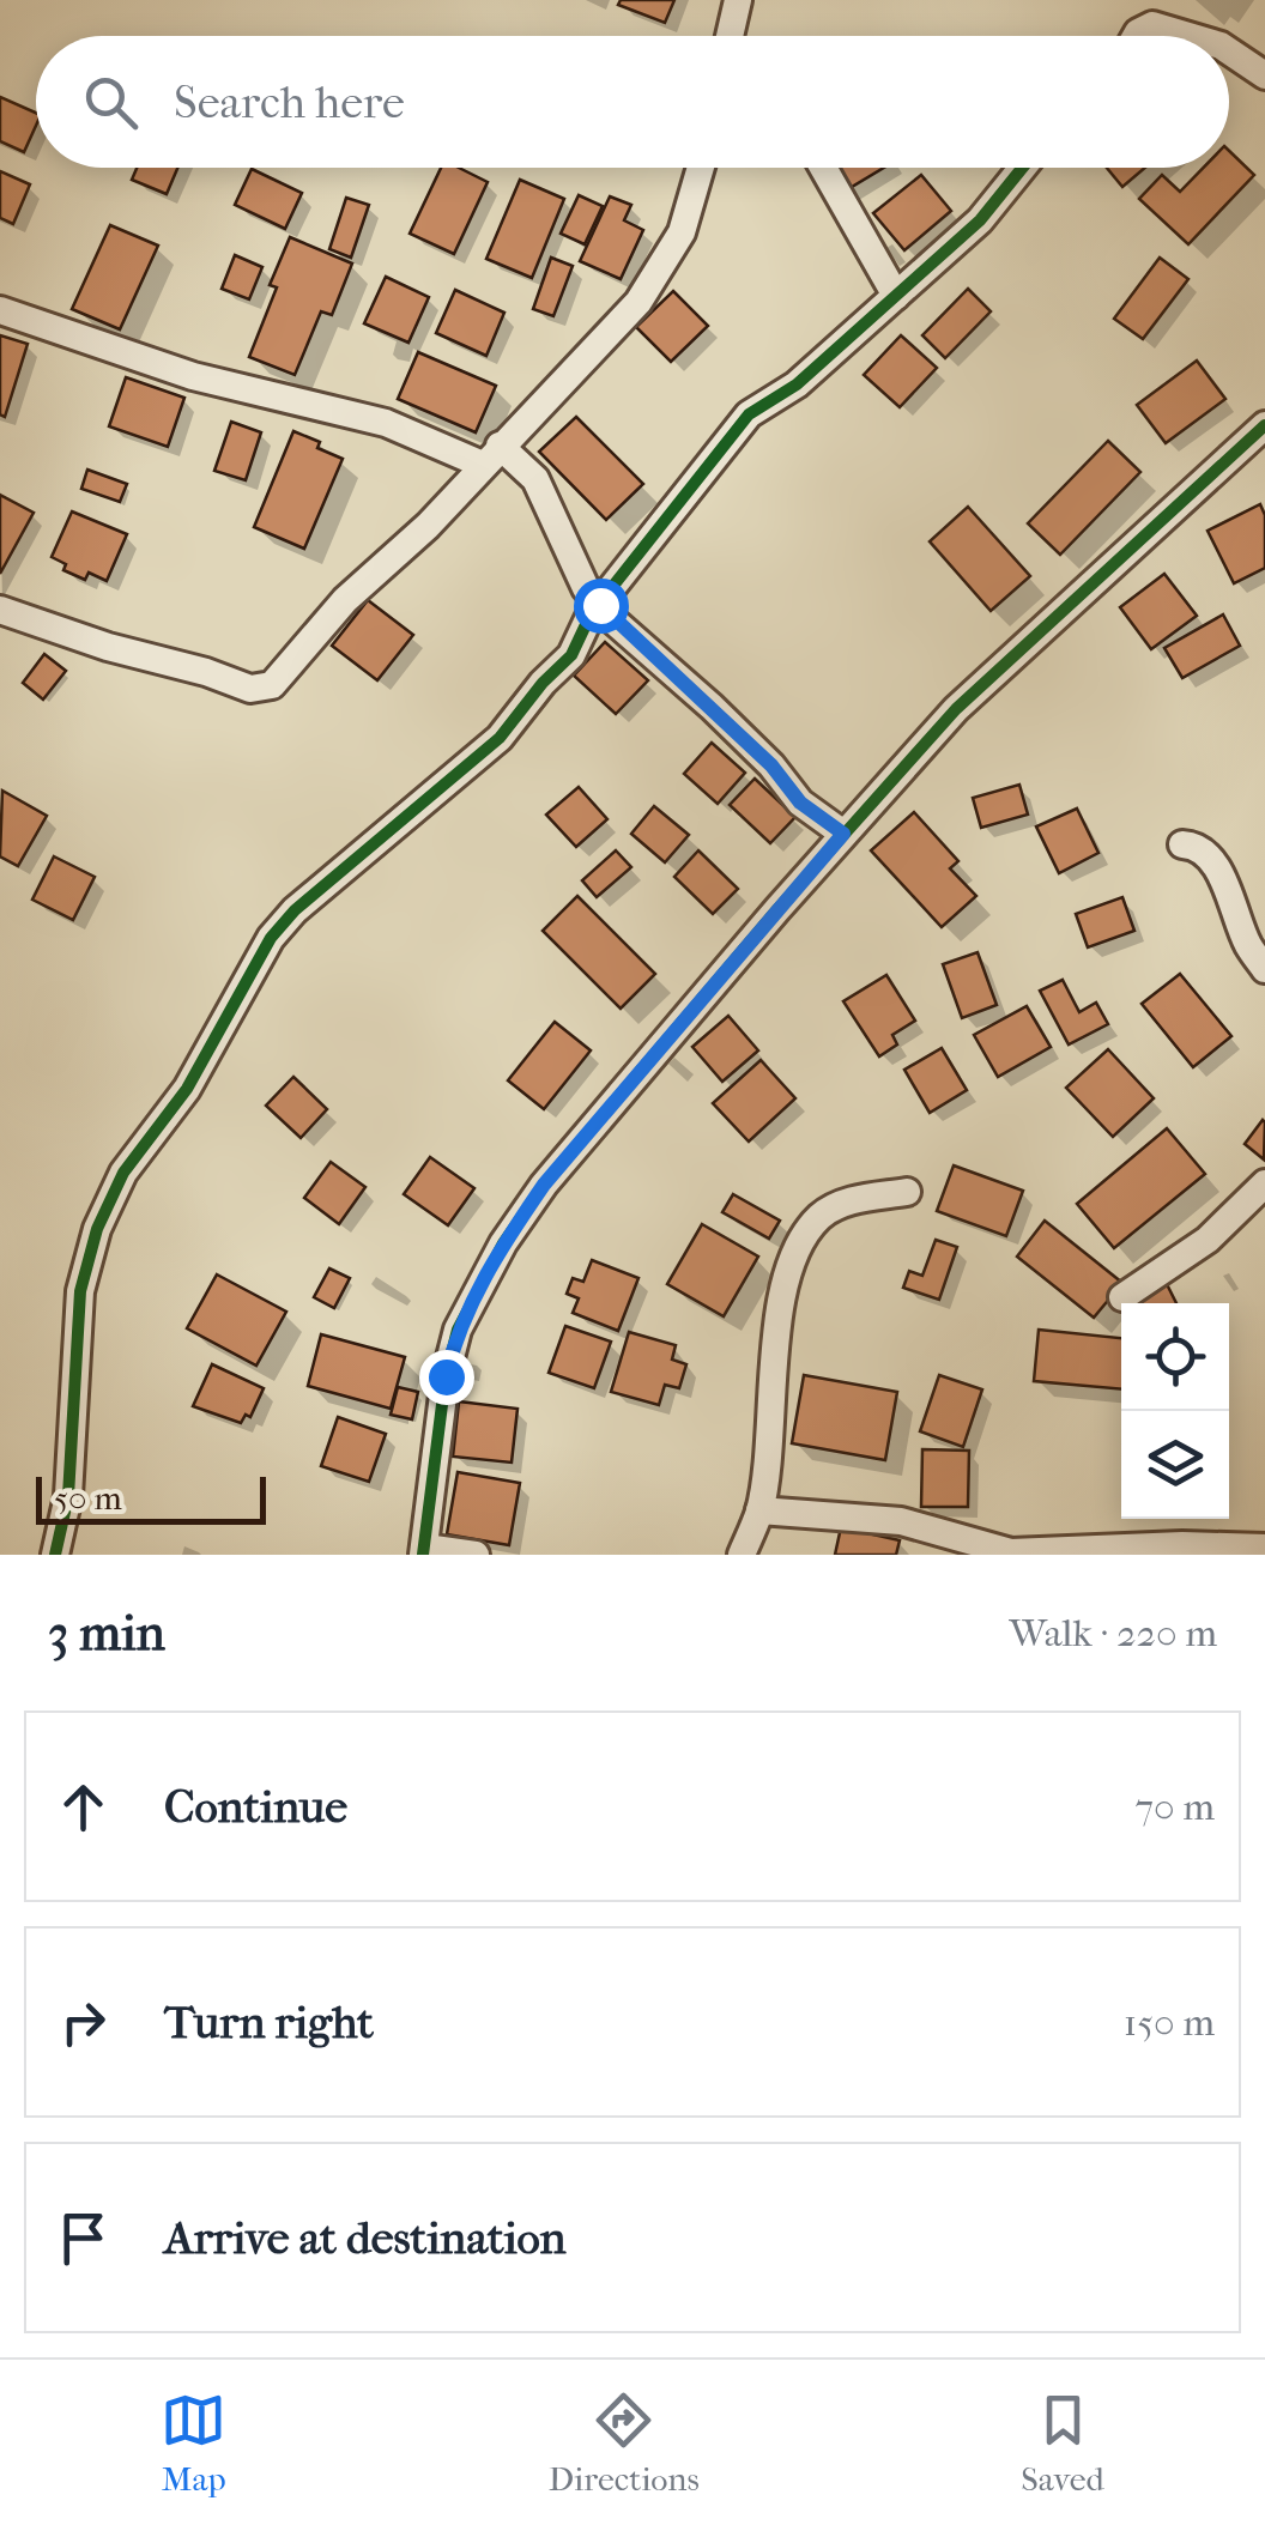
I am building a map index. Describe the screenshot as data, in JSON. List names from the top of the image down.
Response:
{
  "scale_bar": "50 m",
  "page": {
    "search": "Search here",
    "scale": "50 m",
    "heading": ["3 min", "Walk · 220 m"],
    "list": [
      ["Continue", "70 m"],
      ["Turn right", "150 m"],
      "Arrive at destination"
    ],
    "nav": ["Map", "Directions", "Saved"]
  }
}
